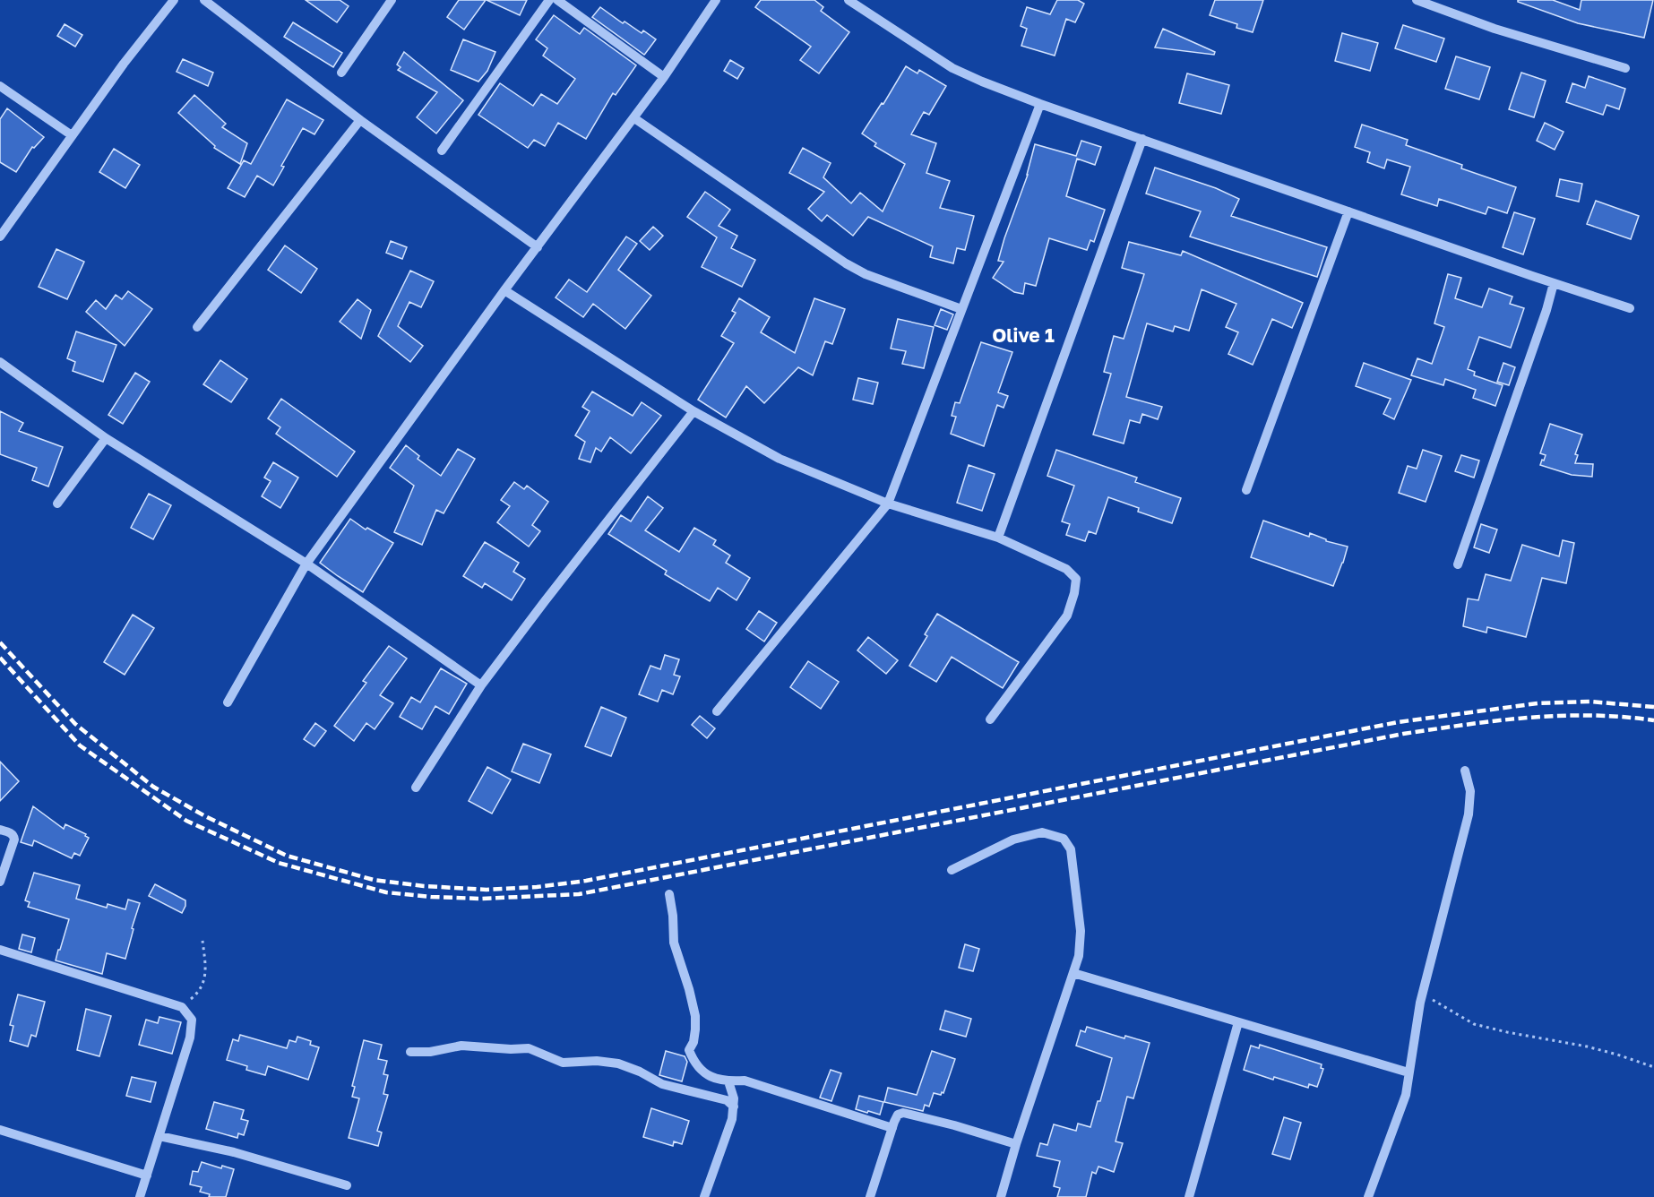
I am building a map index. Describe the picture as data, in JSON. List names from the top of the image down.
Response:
{
  "districts": ["Olive 1"]
}
